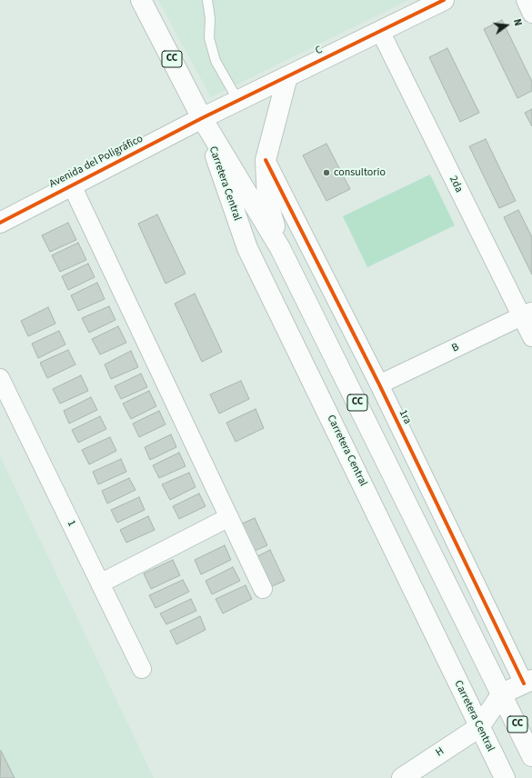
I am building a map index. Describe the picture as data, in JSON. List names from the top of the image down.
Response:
{
  "streets": {
    "main road": [
      "C",
      "CC",
      "Avenida del Poligráfico",
      "Carretera Central",
      "H"
    ],
    "street": [
      "2da",
      "B",
      "1ra",
      "1"
    ]
  },
  "crossings": [
    ["C", "Avenida del Poligráfico"],
    ["C", "Carretera Central"],
    ["C", "2da"],
    ["Avenida del Poligráfico", "Carretera Central"],
    ["Carretera Central", "H"],
    ["2da", "B"],
    ["B", "1ra"]
  ],
  "places": ["consultorio"],
  "north": "right"
}
